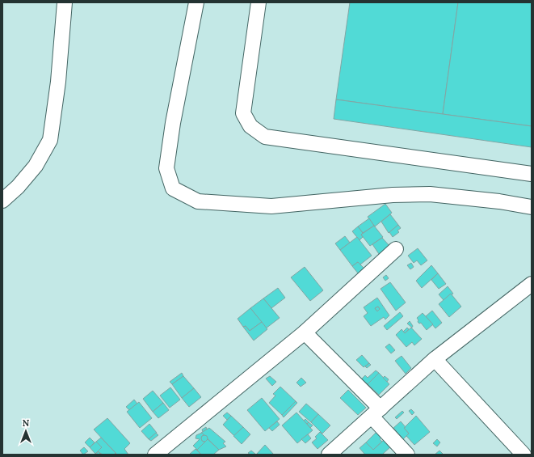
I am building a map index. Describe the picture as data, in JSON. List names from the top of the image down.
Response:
{
  "north": "top"
}
